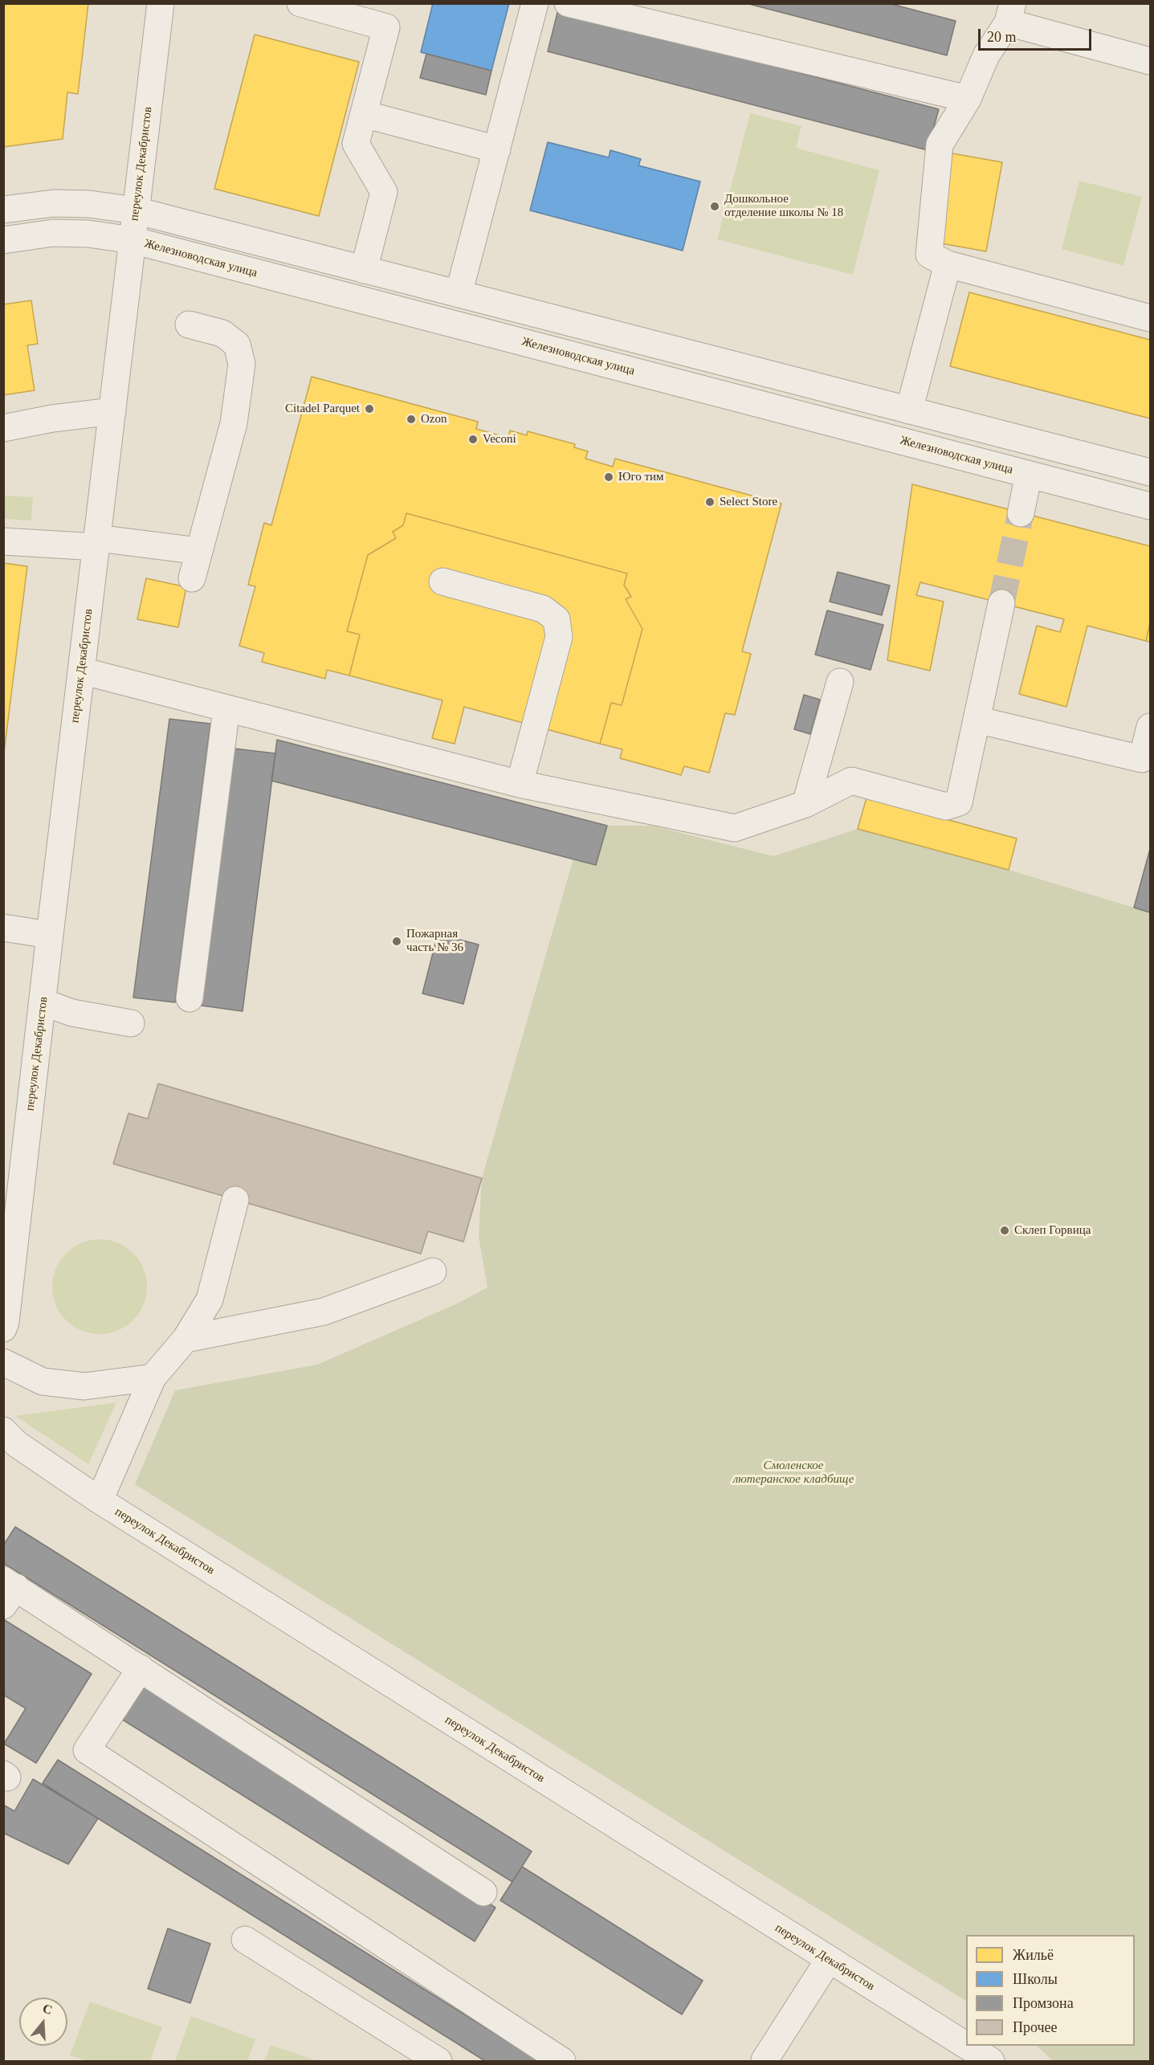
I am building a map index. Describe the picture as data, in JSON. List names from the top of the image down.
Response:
{
  "streets": {
    "street": ["переулок Декабристов", "Железноводская улица"]
  },
  "crossings": [
    ["переулок Декабристов", "Железноводская улица"]
  ],
  "parks": ["Смоленское лютеранское кладбище"],
  "places": [
    "Дошкольное отделение школы № 18",
    "Citadel Parquet",
    "Ozon",
    "Veconi",
    "Юго тим",
    "Select Store",
    "Пожарная часть № 36",
    "Склеп Горвица"
  ],
  "legend": [
    "Жильё",
    "Школы",
    "Промзона",
    "Прочее"
  ],
  "scale_bar": "20 m",
  "north": "top"
}
